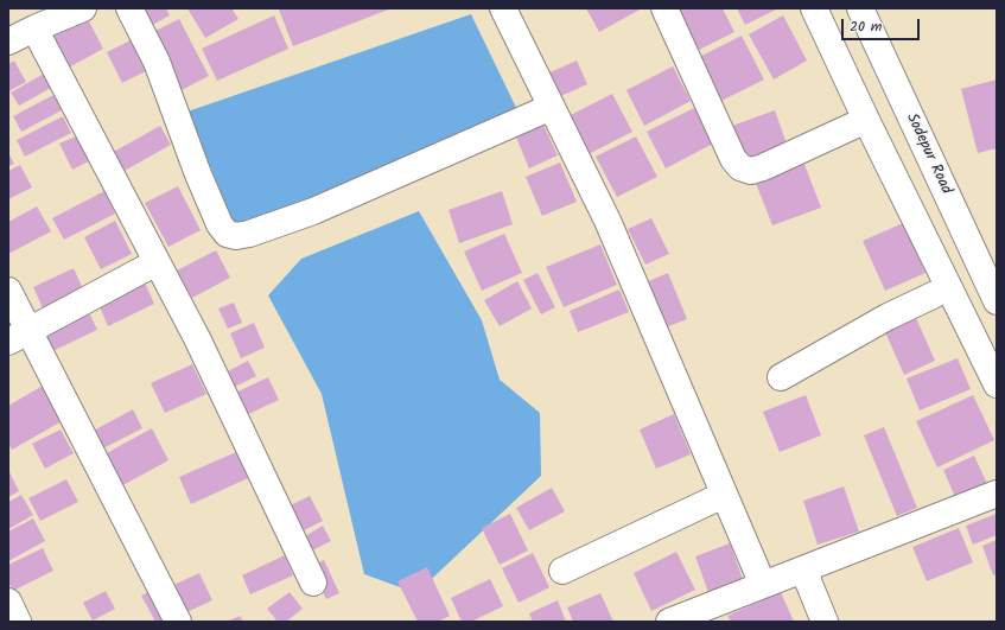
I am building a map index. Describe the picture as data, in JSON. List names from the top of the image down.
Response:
{
  "streets": {
    "street": ["Sodepur Road"]
  },
  "scale_bar": "20 m"
}
